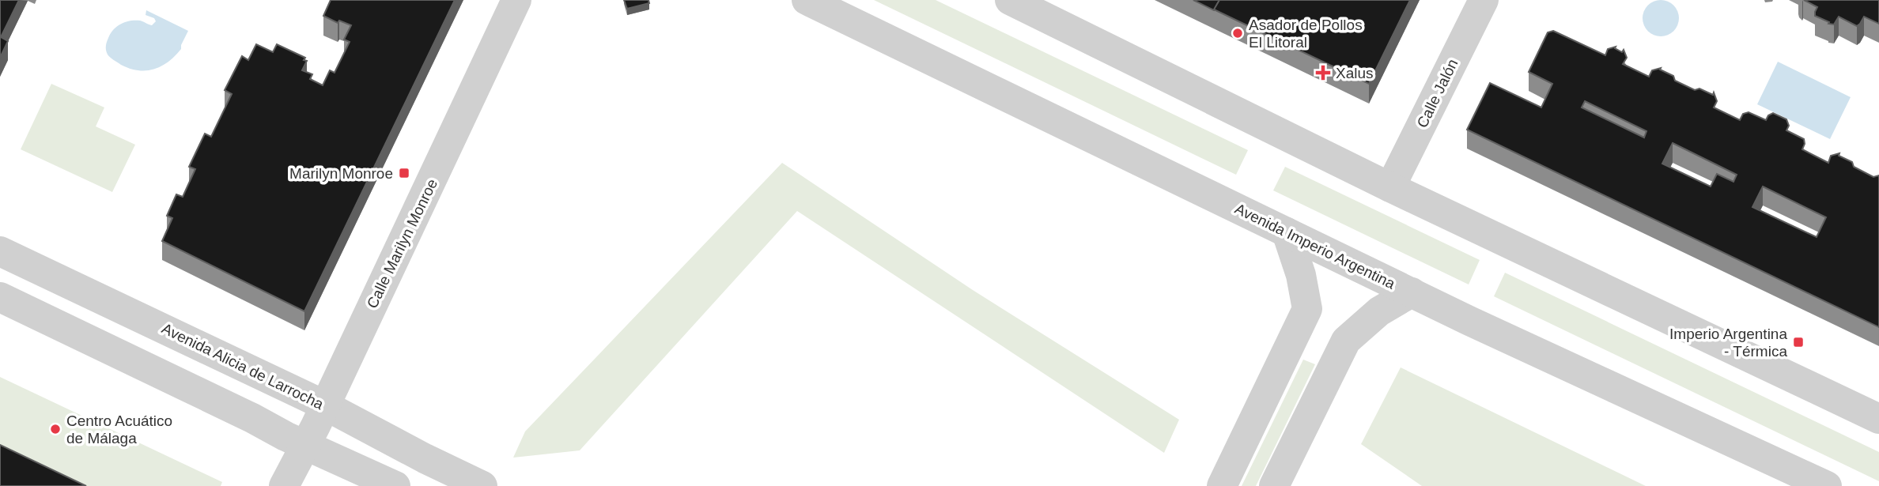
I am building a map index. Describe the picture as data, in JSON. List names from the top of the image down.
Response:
{
  "streets": {
    "street": [
      "Calle Jalón",
      "Calle Marilyn Monroe",
      "Avenida Imperio Argentina",
      "Avenida Alicia de Larrocha"
    ]
  },
  "crossings": [
    ["Calle Marilyn Monroe", "Avenida Alicia de Larrocha"]
  ],
  "places": {
    "other": ["Asador de Pollos El Litoral", "Centro Acuático de Málaga"],
    "health": ["Xalus"],
    "transit": ["Marilyn Monroe", "Imperio Argentina - Térmica"]
  }
}
